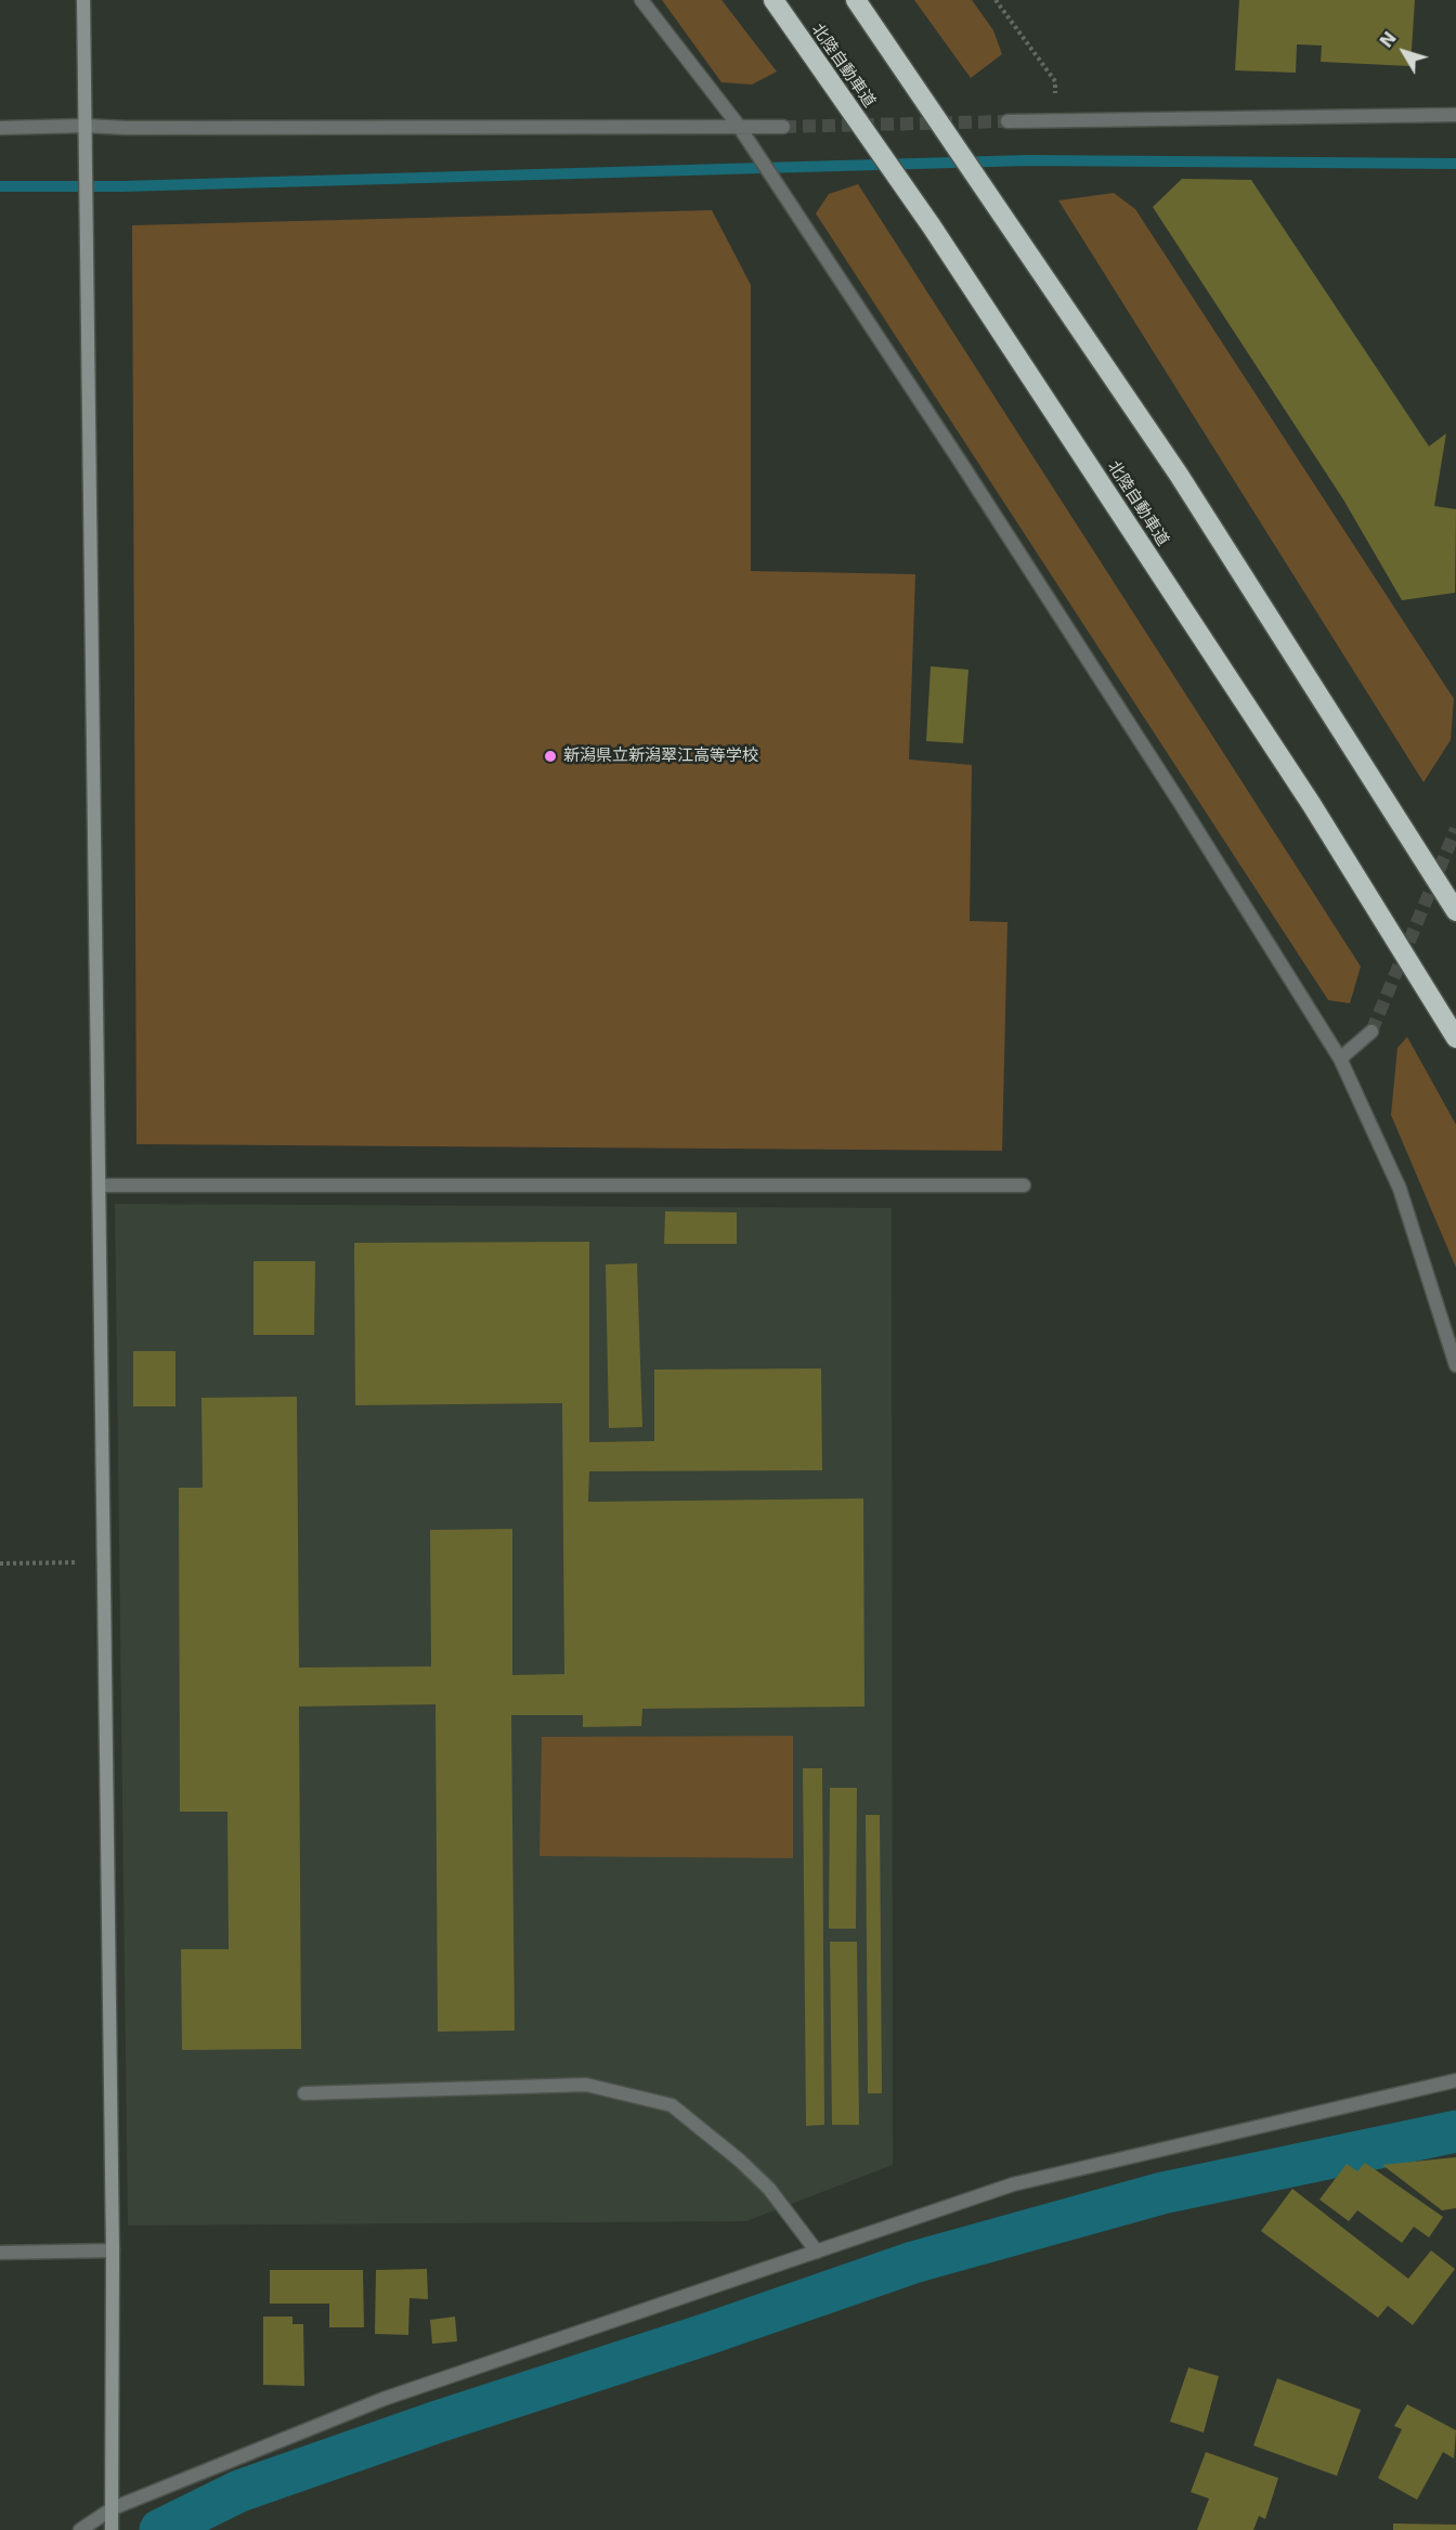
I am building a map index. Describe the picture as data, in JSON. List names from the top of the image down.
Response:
{
  "streets": {
    "highway": ["北陸自動車道"]
  },
  "places": ["新潟県立新潟翠江高等学校"],
  "north": "top left"
}
